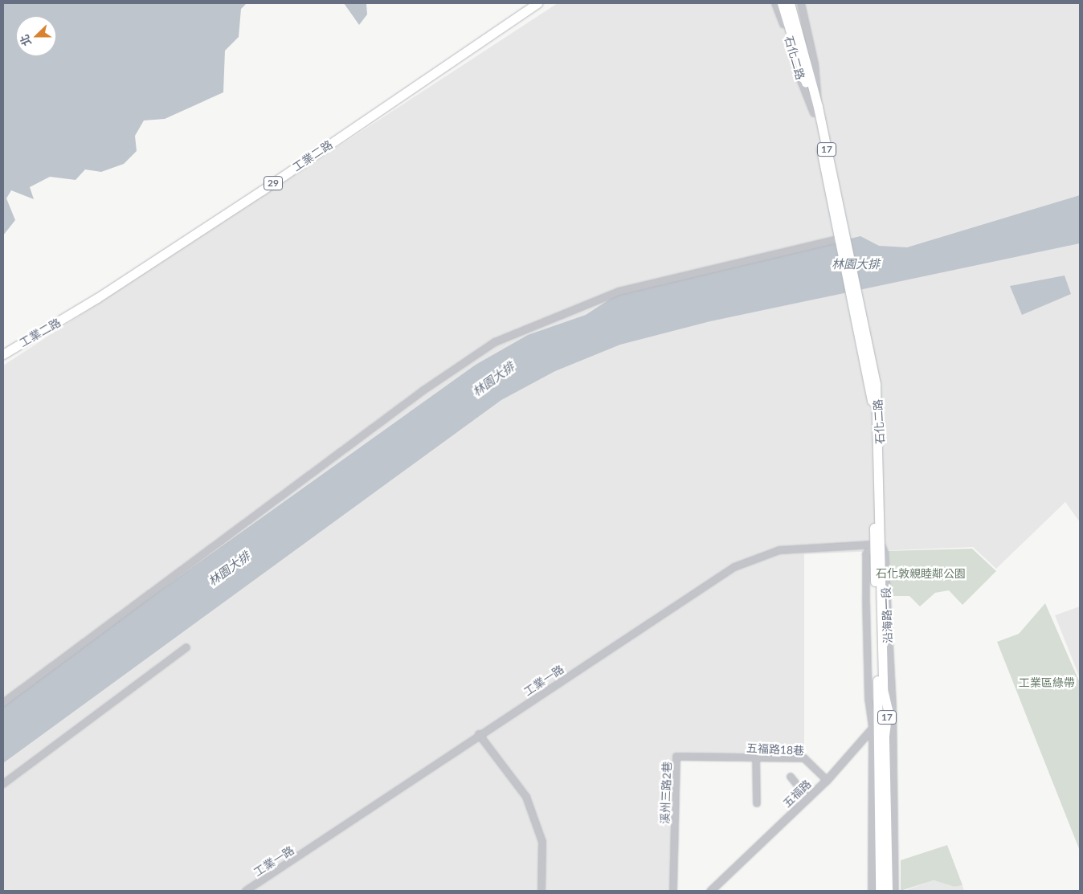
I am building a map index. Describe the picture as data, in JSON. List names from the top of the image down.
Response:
{
  "streets": {
    "main road": [
      "石化二路",
      "17",
      "工業二路",
      "29",
      "沿海路一段"
    ],
    "street": [
      "工業一路",
      "五福路18巷",
      "溪州三路2巷",
      "五福路"
    ]
  },
  "crossings": [
    ["石化二路", "17"],
    ["石化二路", "沿海路一段"],
    ["石化二路", "工業一路"],
    ["沿海路一段", "工業一路"],
    ["沿海路一段", "五福路"],
    ["五福路18巷", "溪州三路2巷"],
    ["五福路18巷", "五福路"]
  ],
  "water": ["林園大排"],
  "parks": ["石化敦親睦鄰公園", "工業區綠帶"],
  "north": "left"
}
